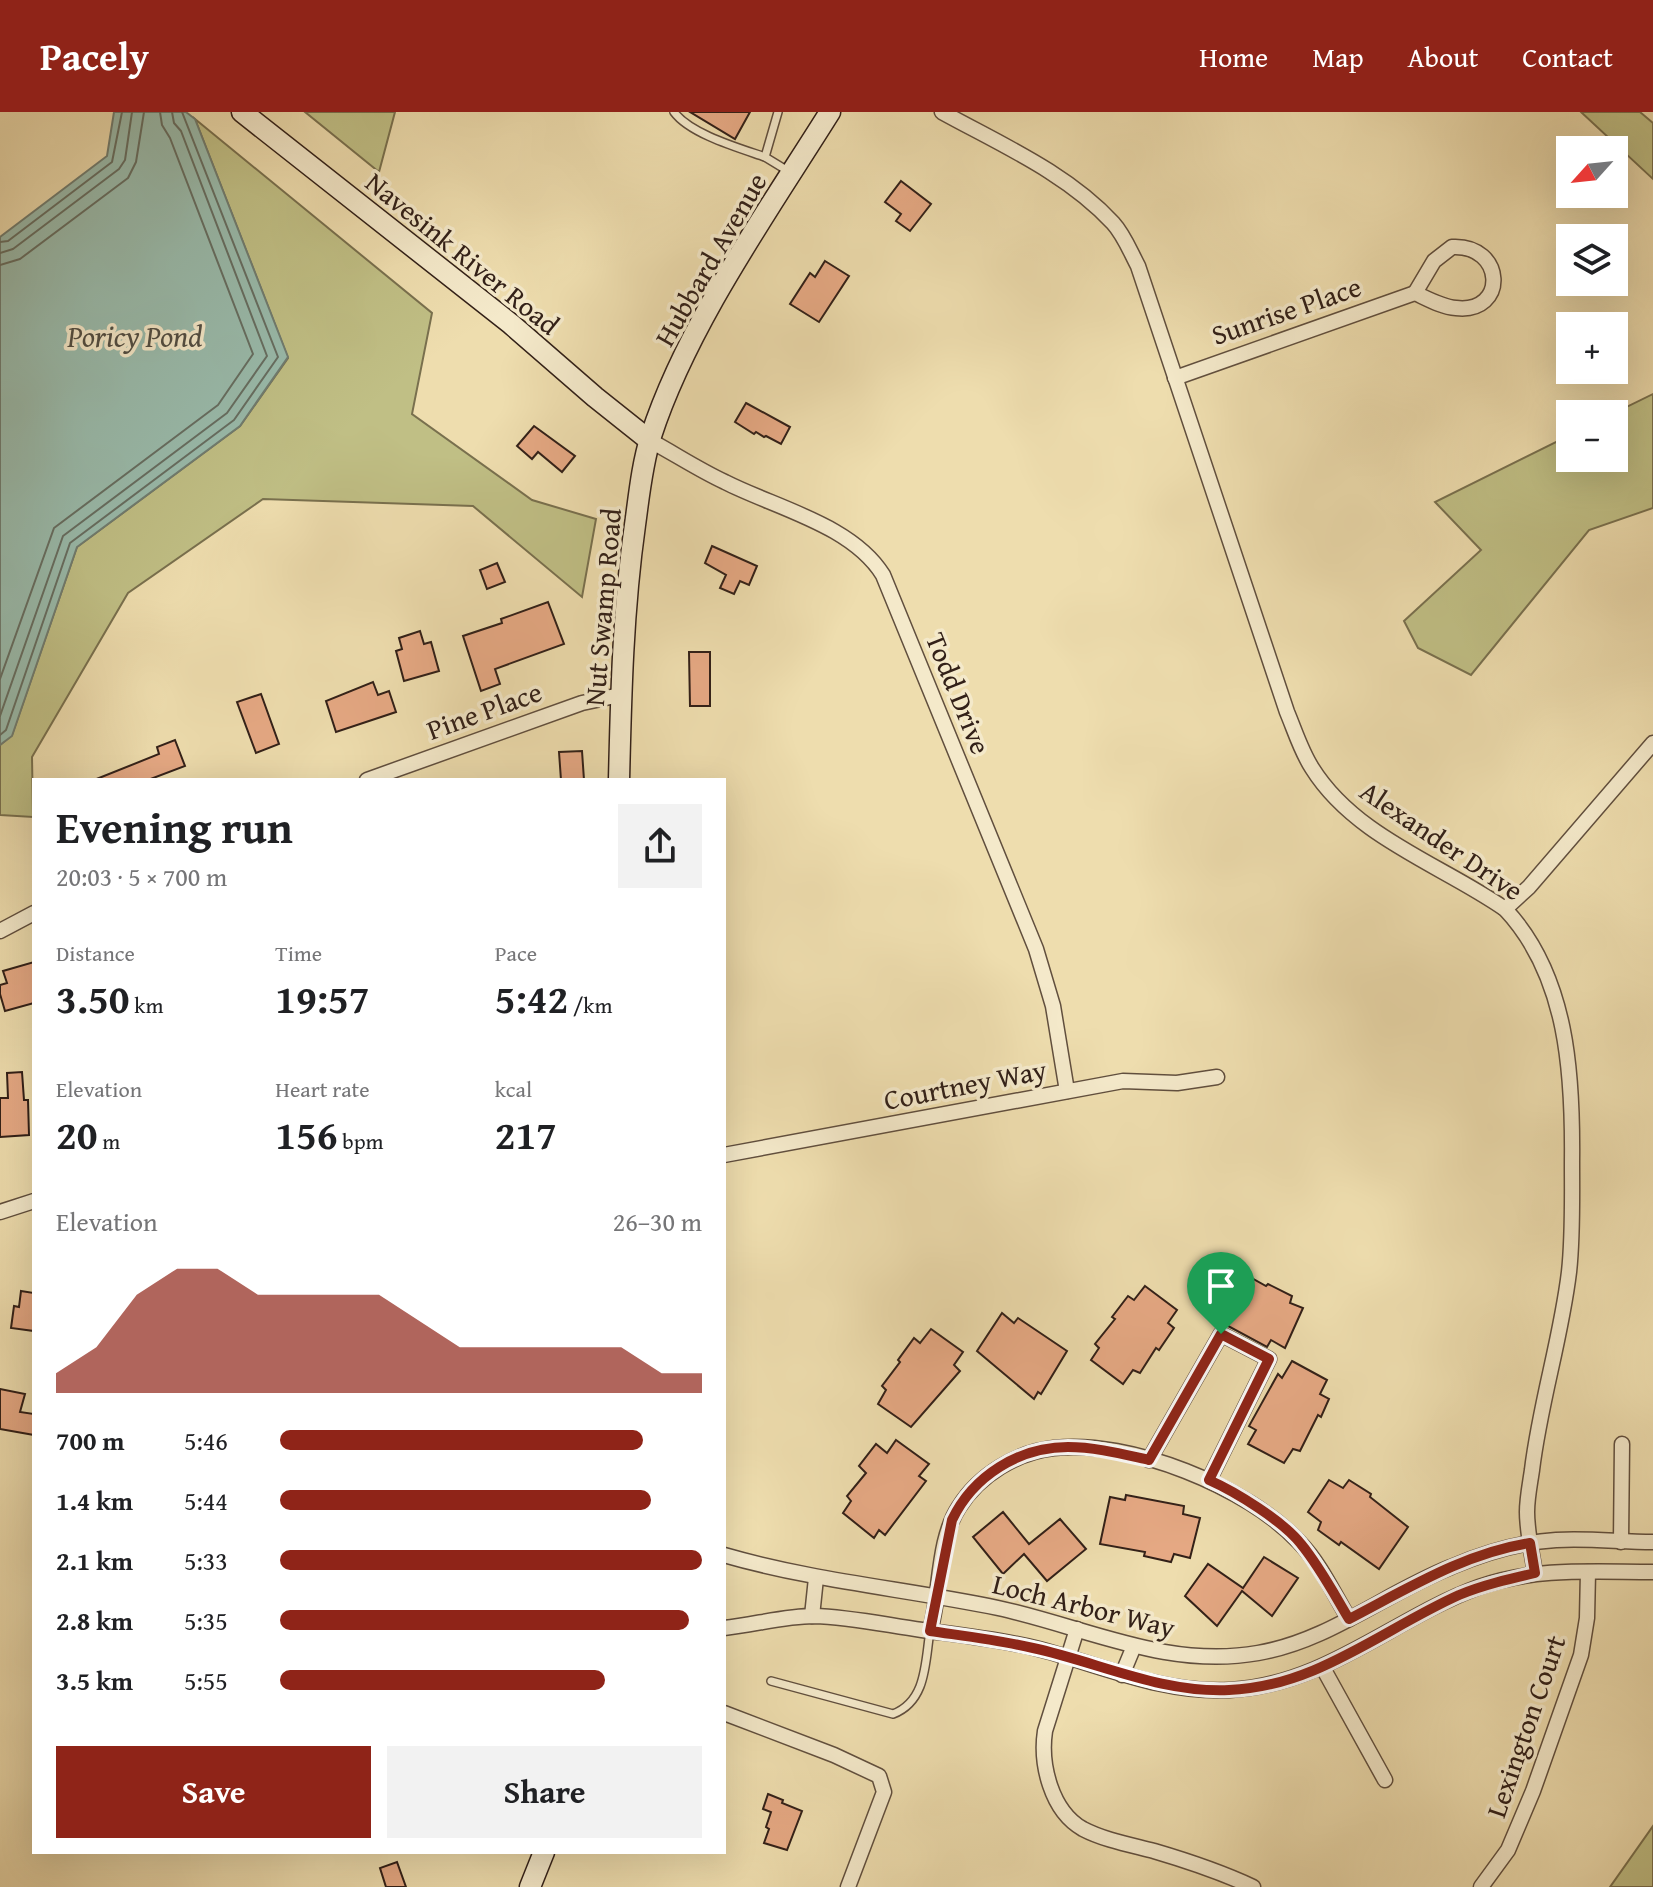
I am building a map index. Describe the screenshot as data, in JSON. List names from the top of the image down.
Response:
{
  "streets": {
    "main road": ["Navesink River Road", "Hubbard Avenue", "Nut Swamp Road"],
    "street": [
      "Sunrise Place",
      "Todd Drive",
      "Pine Place",
      "Alexander Drive",
      "Courtney Way",
      "Loch Arbor Way",
      "Lexington Court"
    ]
  },
  "crossings": [
    ["Navesink River Road", "Hubbard Avenue"],
    ["Navesink River Road", "Nut Swamp Road"],
    ["Navesink River Road", "Todd Drive"],
    ["Hubbard Avenue", "Nut Swamp Road"],
    ["Hubbard Avenue", "Todd Drive"],
    ["Sunrise Place", "Alexander Drive"],
    ["Nut Swamp Road", "Todd Drive"],
    ["Nut Swamp Road", "Pine Place"],
    ["Todd Drive", "Courtney Way"],
    ["Alexander Drive", "Loch Arbor Way"],
    ["Loch Arbor Way", "Lexington Court"]
  ],
  "water": ["Poricy Pond"],
  "north": "bottom left",
  "page": {
    "header": "Pacely",
    "nav": [
      "Home",
      "Map",
      "About",
      "Contact"
    ],
    "map_buttons": ["+", "−"],
    "heading": ["Evening run", "20:03 · 5 × 700 m"],
    "stats": [
      ["Distance", "3.50 km"],
      ["Time", "19:57"],
      ["Pace", "5:42 /km"],
      ["Elevation", "20 m"],
      ["Heart rate", "156 bpm"],
      ["kcal", "217"]
    ],
    "chart": ["Elevation", "26–30 m"],
    "list": [
      {
        "name": "700 m",
        "note": "5:46"
      },
      {
        "name": "1.4 km",
        "note": "5:44"
      },
      {
        "name": "2.1 km",
        "note": "5:33"
      },
      {
        "name": "2.8 km",
        "note": "5:35"
      },
      {
        "name": "3.5 km",
        "note": "5:55"
      }
    ],
    "buttons": ["Save", "Share"]
  }
}
